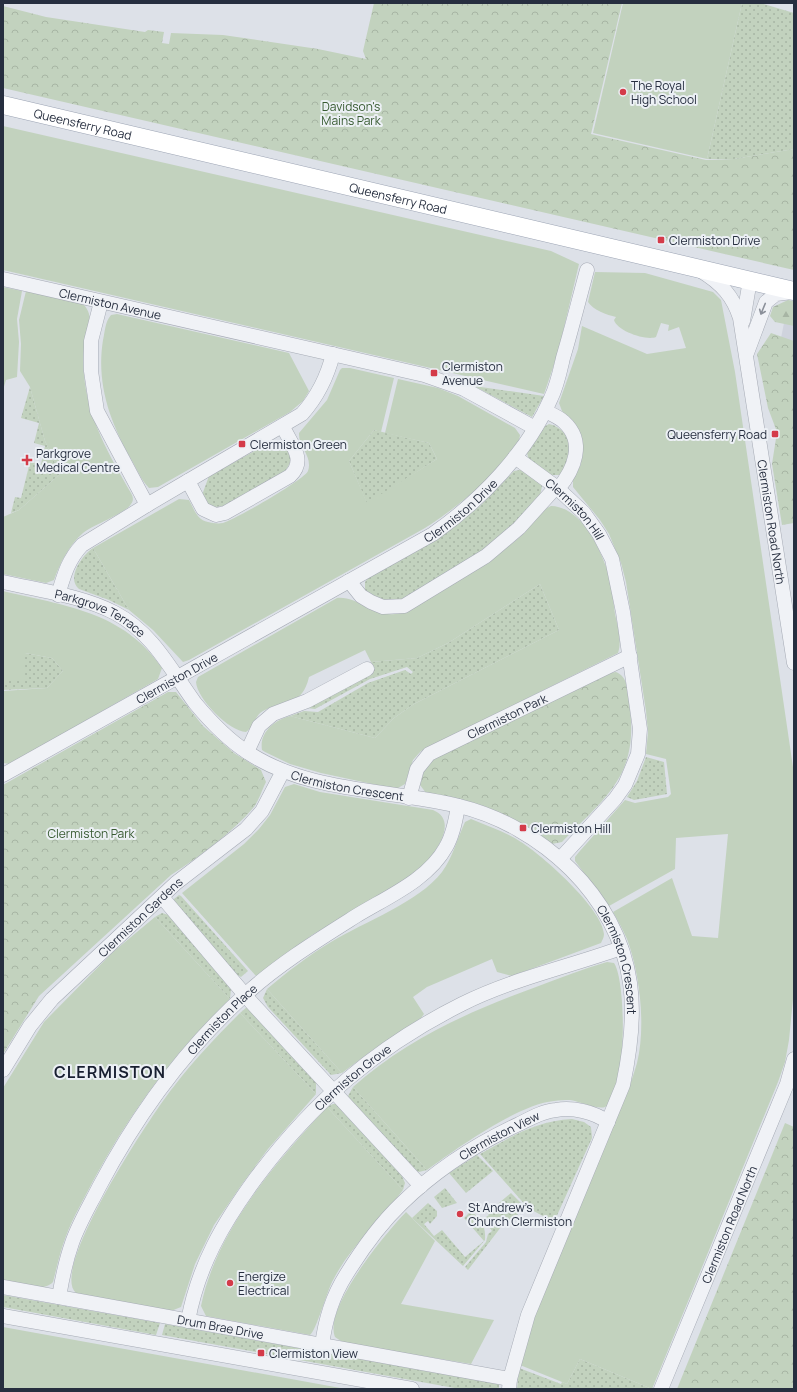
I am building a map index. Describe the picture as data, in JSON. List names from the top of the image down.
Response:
{
  "streets": {
    "main road": ["Queensferry Road"],
    "street": [
      "Clermiston Avenue",
      "Clermiston Drive",
      "Clermiston Hill",
      "Clermiston Road North",
      "Parkgrove Terrace",
      "Clermiston Park",
      "Clermiston Crescent",
      "Clermiston Gardens",
      "Clermiston Place",
      "Clermiston Grove",
      "Clermiston View",
      "Drum Brae Drive"
    ]
  },
  "crossings": [
    ["Queensferry Road", "Clermiston Road North"],
    ["Clermiston Avenue", "Clermiston Drive"],
    ["Clermiston Drive", "Clermiston Hill"],
    ["Clermiston Drive", "Parkgrove Terrace"],
    ["Clermiston Drive", "Clermiston Crescent"],
    ["Clermiston Hill", "Clermiston Park"],
    ["Clermiston Hill", "Clermiston Crescent"],
    ["Parkgrove Terrace", "Clermiston Crescent"],
    ["Clermiston Park", "Clermiston Crescent"],
    ["Clermiston Crescent", "Clermiston Gardens"],
    ["Clermiston Crescent", "Clermiston Place"],
    ["Clermiston Crescent", "Clermiston Grove"],
    ["Clermiston Crescent", "Clermiston View"],
    ["Clermiston Crescent", "Drum Brae Drive"],
    ["Clermiston Place", "Drum Brae Drive"],
    ["Clermiston Grove", "Drum Brae Drive"],
    ["Clermiston View", "Drum Brae Drive"]
  ],
  "districts": ["CLERMISTON"],
  "parks": ["Davidson's Mains Park", "Clermiston Park"],
  "places": {
    "other": ["The Royal High School", "St Andrew’s Church Clermiston", "Energize Electrical"],
    "transit": [
      "Clermiston Drive",
      "Clermiston Avenue",
      "Queensferry Road",
      "Clermiston Green",
      "Clermiston Hill",
      "Clermiston View"
    ],
    "health": ["Parkgrove Medical Centre"]
  }
}
